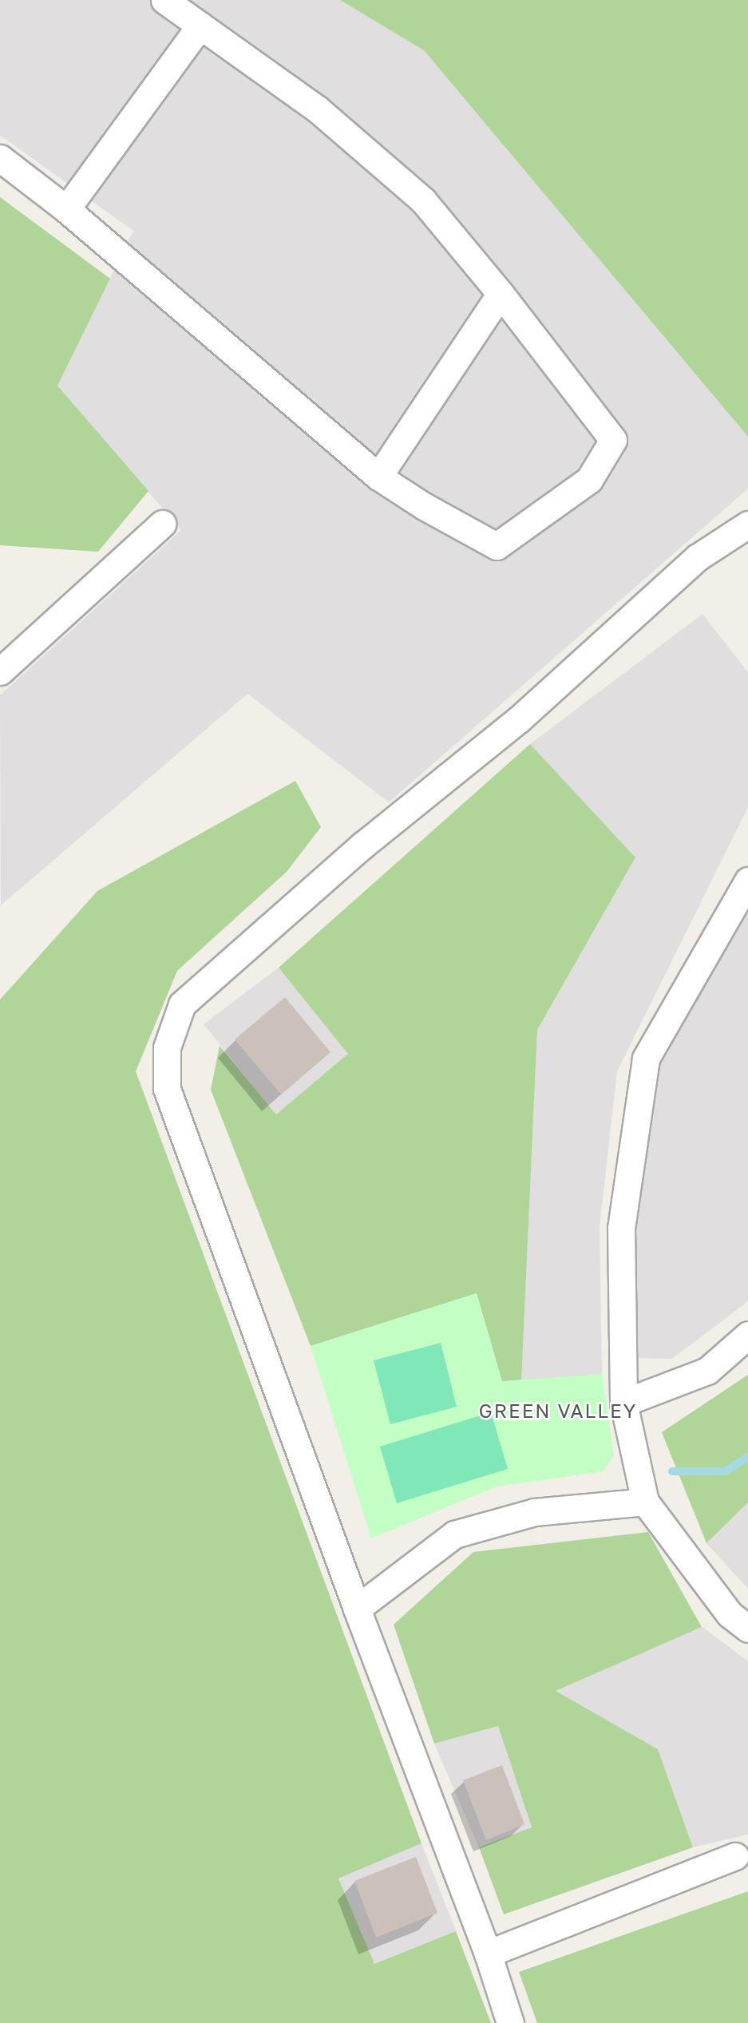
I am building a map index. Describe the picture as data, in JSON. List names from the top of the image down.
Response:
{
  "districts": ["GREEN VALLEY"]
}
